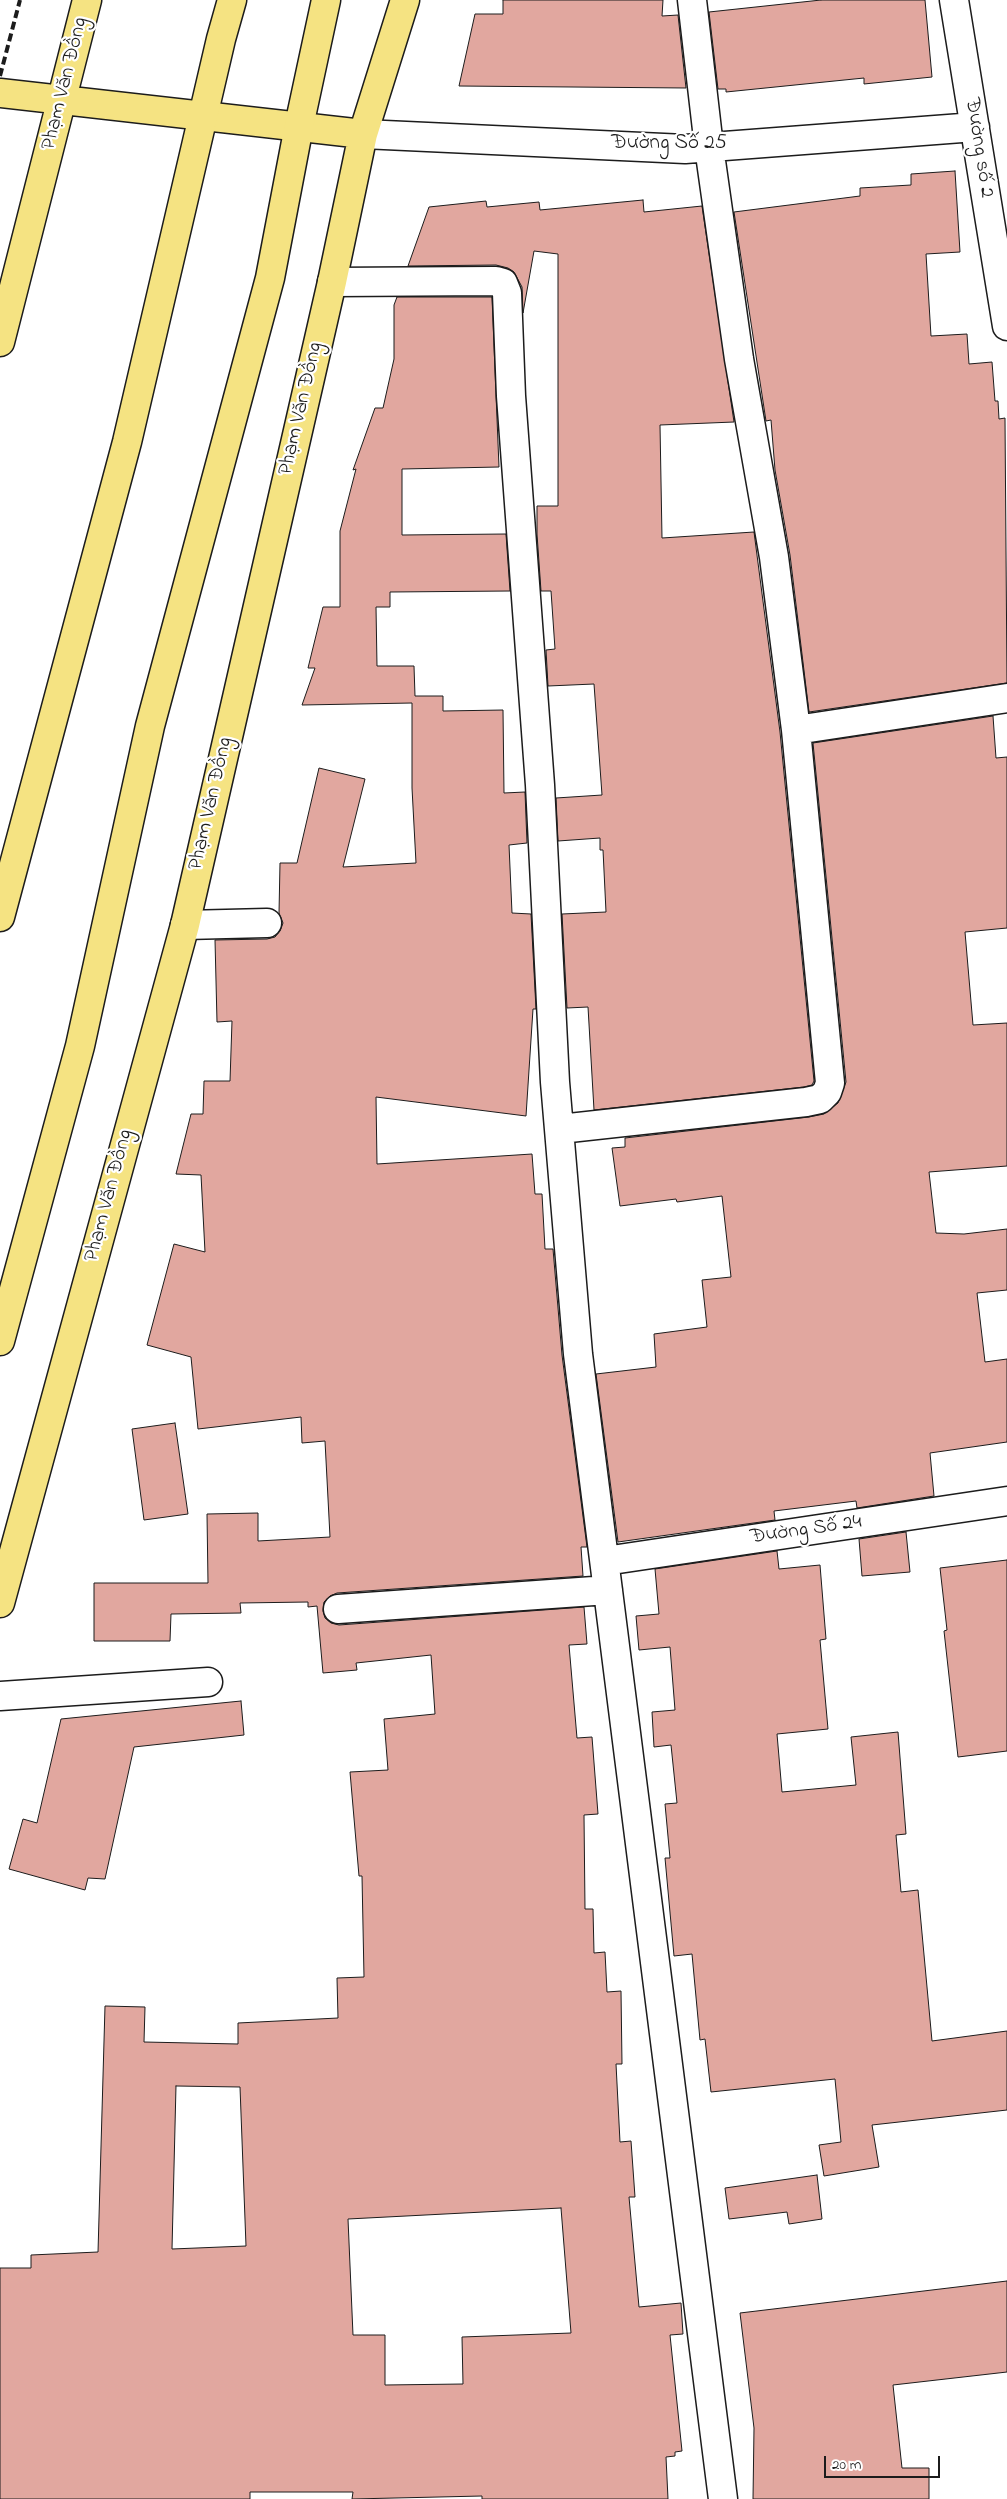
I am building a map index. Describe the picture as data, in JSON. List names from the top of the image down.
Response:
{
  "streets": {
    "main road": ["Phạm Văn Đồng"],
    "street": ["Đường Số 25", "Đường số 2", "Đường Số 24"]
  },
  "crossings": [
    ["Phạm Văn Đồng", "Đường Số 25"],
    ["Đường Số 25", "Đường số 2"]
  ],
  "scale_bar": "20 m"
}
